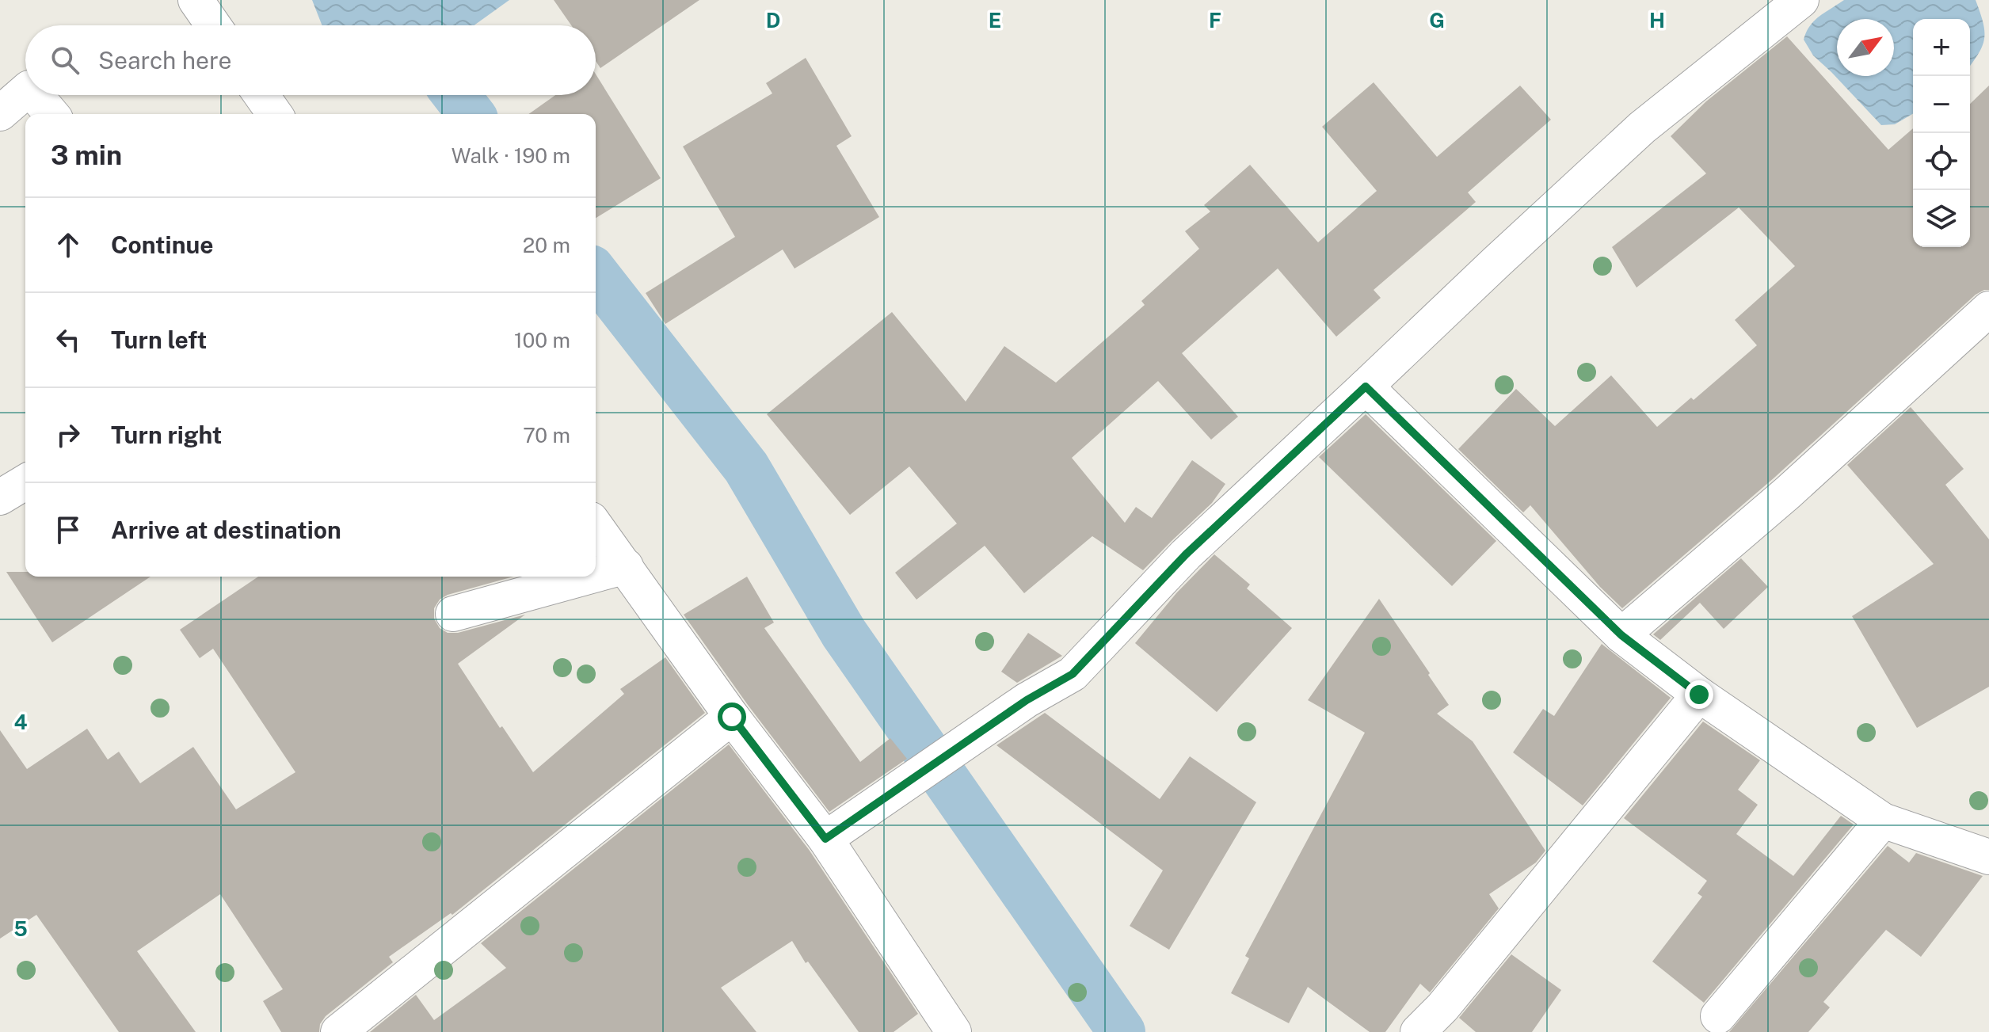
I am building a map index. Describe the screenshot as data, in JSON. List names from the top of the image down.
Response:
{
  "north": "top right",
  "page": {
    "map_buttons": ["+", "−"],
    "search": "Search here",
    "heading": ["3 min", "Walk · 190 m"],
    "list": [
      ["Continue", "20 m"],
      ["Turn left", "100 m"],
      ["Turn right", "70 m"],
      "Arrive at destination"
    ]
  },
  "grid": {
    "columns": [
      "D",
      "E",
      "F",
      "G",
      "H"
    ],
    "rows": ["4", "5"]
  }
}
